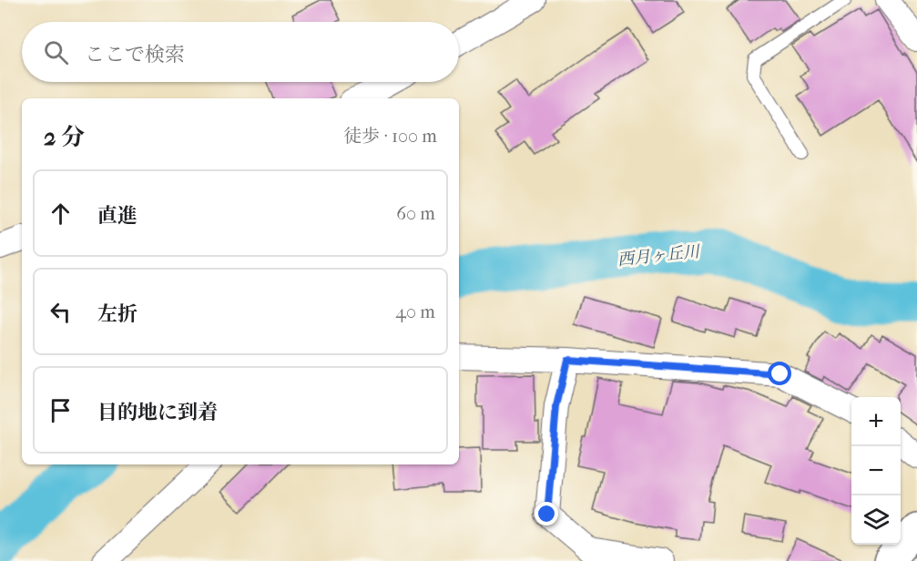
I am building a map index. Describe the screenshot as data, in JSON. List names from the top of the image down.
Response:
{
  "water": ["西月ヶ丘川"],
  "page": {
    "search": "ここで検索",
    "heading": ["2 分", "徒歩 · 100 m"],
    "list": [
      ["直進", "60 m"],
      ["左折", "40 m"],
      "目的地に到着"
    ],
    "map_buttons": ["+", "−"]
  }
}
